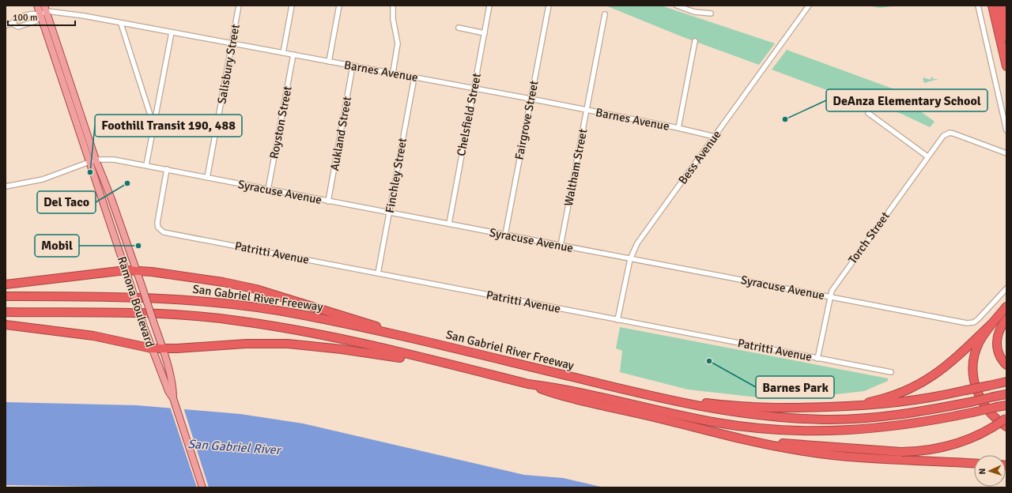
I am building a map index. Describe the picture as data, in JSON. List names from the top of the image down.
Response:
{
  "streets": {
    "highway": ["San Gabriel River Freeway"],
    "main road": ["Ramona Boulevard"],
    "street": [
      "Salisbury Street",
      "Barnes Avenue",
      "Chelsfield Street",
      "Fairgrove Street",
      "Royston Street",
      "Aukland Street",
      "Bess Avenue",
      "Waltham Street",
      "Finchley Street",
      "Syracuse Avenue",
      "Torch Street",
      "Patritti Avenue"
    ]
  },
  "crossings": [
    ["Salisbury Street", "Barnes Avenue"],
    ["Salisbury Street", "Syracuse Avenue"],
    ["Barnes Avenue", "Chelsfield Street"],
    ["Barnes Avenue", "Fairgrove Street"],
    ["Barnes Avenue", "Royston Street"],
    ["Barnes Avenue", "Aukland Street"],
    ["Barnes Avenue", "Bess Avenue"],
    ["Barnes Avenue", "Waltham Street"],
    ["Barnes Avenue", "Finchley Street"],
    ["Barnes Avenue", "Ramona Boulevard"],
    ["Chelsfield Street", "Syracuse Avenue"],
    ["Fairgrove Street", "Syracuse Avenue"],
    ["Royston Street", "Syracuse Avenue"],
    ["Aukland Street", "Syracuse Avenue"],
    ["Bess Avenue", "Syracuse Avenue"],
    ["Bess Avenue", "Patritti Avenue"],
    ["Waltham Street", "Syracuse Avenue"],
    ["Finchley Street", "Syracuse Avenue"],
    ["Finchley Street", "Patritti Avenue"],
    ["Syracuse Avenue", "Torch Street"],
    ["Syracuse Avenue", "Patritti Avenue"],
    ["Syracuse Avenue", "Ramona Boulevard"],
    ["Torch Street", "Patritti Avenue"]
  ],
  "water": ["San Gabriel River"],
  "places": [
    "DeAnza Elementary School",
    "Foothill Transit 190, 488",
    "Del Taco",
    "Mobil",
    "Barnes Park"
  ],
  "scale_bar": "100 m",
  "north": "left"
}
